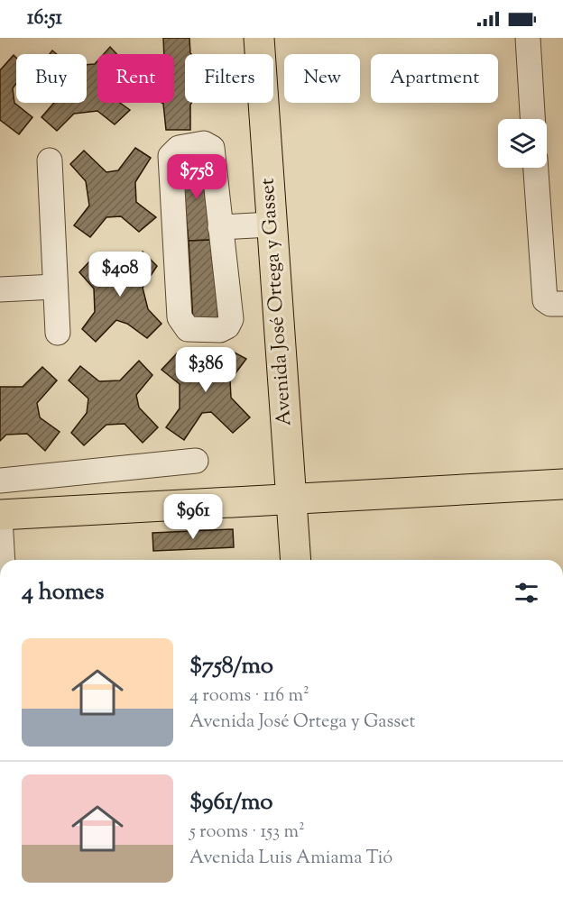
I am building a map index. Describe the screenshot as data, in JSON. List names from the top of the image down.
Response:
{
  "streets": {
    "main road": ["Avenida José Ortega y Gasset"]
  },
  "page": {
    "status": "16:51",
    "chip": [
      "Buy",
      "Rent",
      "Filters",
      "New",
      "Apartment"
    ],
    "price": [
      "$758",
      "$408",
      "$386",
      "$961"
    ],
    "heading": "4 homes",
    "list": [
      {
        "name": "$758/mo",
        "note": "4 rooms · 116 m² · Avenida José Ortega y Gasset"
      },
      {
        "name": "$961/mo",
        "note": "5 rooms · 153 m² · Avenida Luis Amiama Tió"
      }
    ]
  }
}
